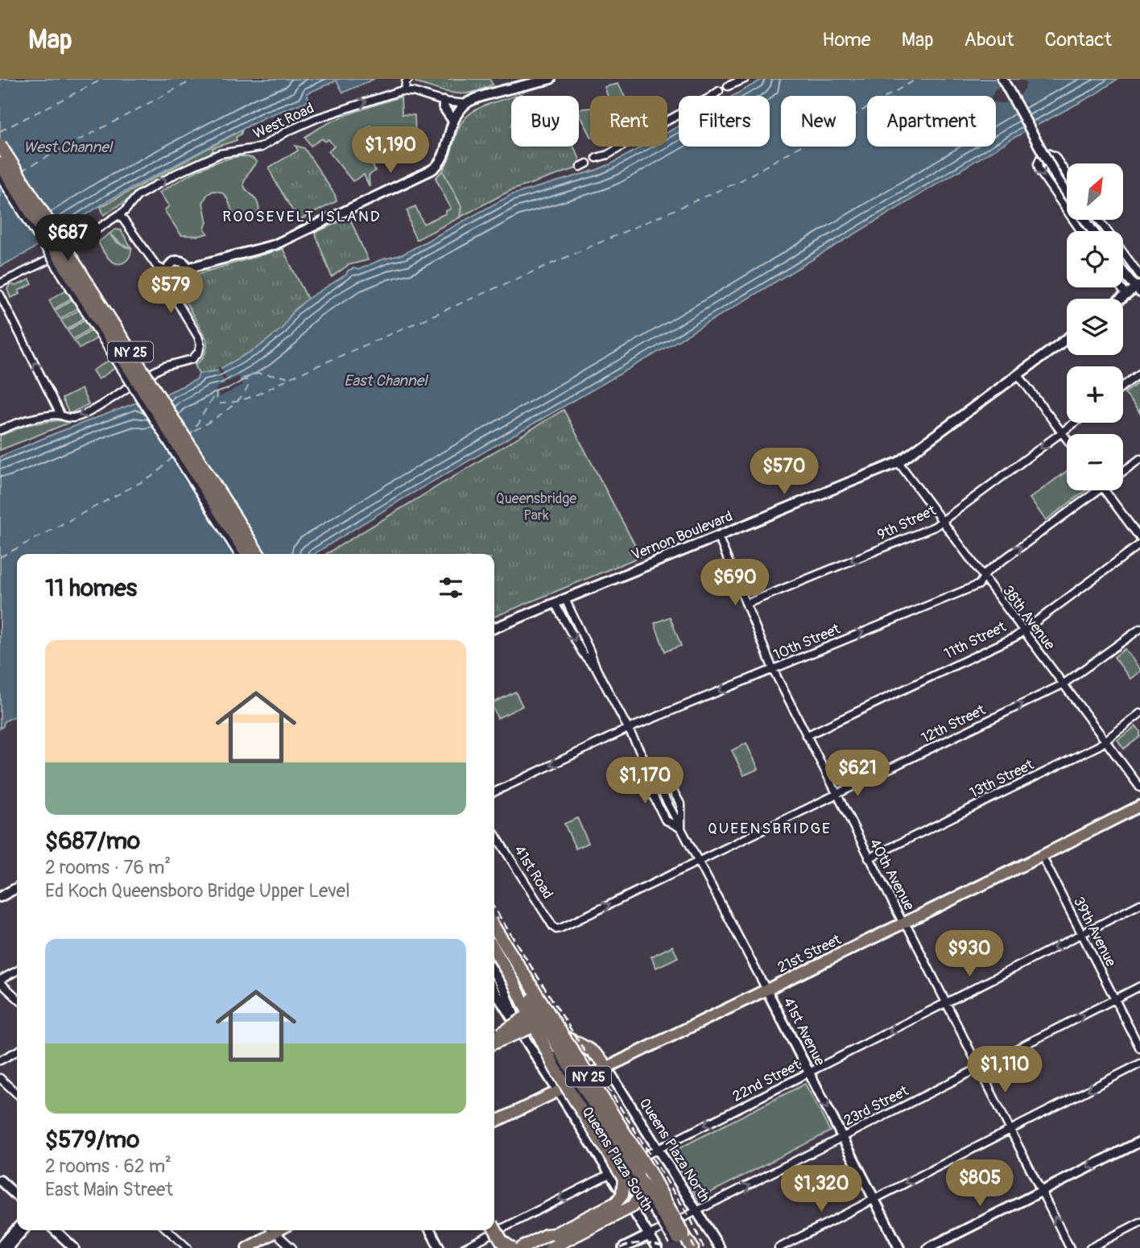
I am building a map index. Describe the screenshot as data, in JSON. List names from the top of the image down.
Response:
{
  "streets": {
    "highway": ["NY 25"],
    "main road": [
      "Vernon Boulevard",
      "21st Street",
      "41st Avenue",
      "23rd Street",
      "Queens Plaza North",
      "Queens Plaza South"
    ],
    "street": [
      "West Road",
      "9th Street",
      "38th Avenue",
      "11th Street",
      "10th Street",
      "12th Street",
      "13th Street",
      "41st Road",
      "40th Avenue",
      "39th Avenue",
      "22nd Street"
    ]
  },
  "crossings": [
    ["9th Street", "38th Avenue"],
    ["9th Street", "40th Avenue"],
    ["Vernon Boulevard", "38th Avenue"],
    ["Vernon Boulevard", "40th Avenue"],
    ["Vernon Boulevard", "41st Avenue"],
    ["38th Avenue", "11th Street"],
    ["38th Avenue", "10th Street"],
    ["38th Avenue", "12th Street"],
    ["38th Avenue", "13th Street"],
    ["11th Street", "40th Avenue"],
    ["10th Street", "40th Avenue"],
    ["10th Street", "41st Avenue"],
    ["12th Street", "41st Road"],
    ["12th Street", "40th Avenue"],
    ["12th Street", "41st Avenue"],
    ["13th Street", "40th Avenue"],
    ["40th Avenue", "21st Street"],
    ["40th Avenue", "22nd Street"],
    ["40th Avenue", "23rd Street"],
    ["39th Avenue", "21st Street"],
    ["39th Avenue", "22nd Street"],
    ["39th Avenue", "23rd Street"],
    ["21st Street", "41st Avenue"],
    ["21st Street", "Queens Plaza North"],
    ["21st Street", "Queens Plaza South"],
    ["41st Avenue", "22nd Street"],
    ["41st Avenue", "23rd Street"],
    ["22nd Street", "Queens Plaza North"],
    ["22nd Street", "Queens Plaza South"],
    ["23rd Street", "Queens Plaza North"],
    ["23rd Street", "Queens Plaza South"]
  ],
  "one_way": [
    "West Road",
    "9th Street",
    "12th Street",
    "22nd Street",
    "23rd Street"
  ],
  "districts": ["ROOSEVELT ISLAND", "QUEENSBRIDGE"],
  "water": ["West Channel", "East Channel"],
  "parks": ["Queensbridge Park"],
  "north": "top right",
  "page": {
    "header": "Map",
    "nav": [
      "Home",
      "Map",
      "About",
      "Contact"
    ],
    "chip": [
      "Buy",
      "Rent",
      "Filters",
      "New",
      "Apartment"
    ],
    "price": [
      "$1,190",
      "$687",
      "$579",
      "$570",
      "$690",
      "$621",
      "$1,170",
      "$930",
      "$1,110",
      "$805",
      "$1,320"
    ],
    "map_buttons": ["+", "−"],
    "heading": "11 homes",
    "list": [
      {
        "name": "$687/mo",
        "note": "2 rooms · 76 m² · Ed Koch Queensboro Bridge Upper Level"
      },
      {
        "name": "$579/mo",
        "note": "2 rooms · 62 m² · East Main Street"
      }
    ]
  }
}
